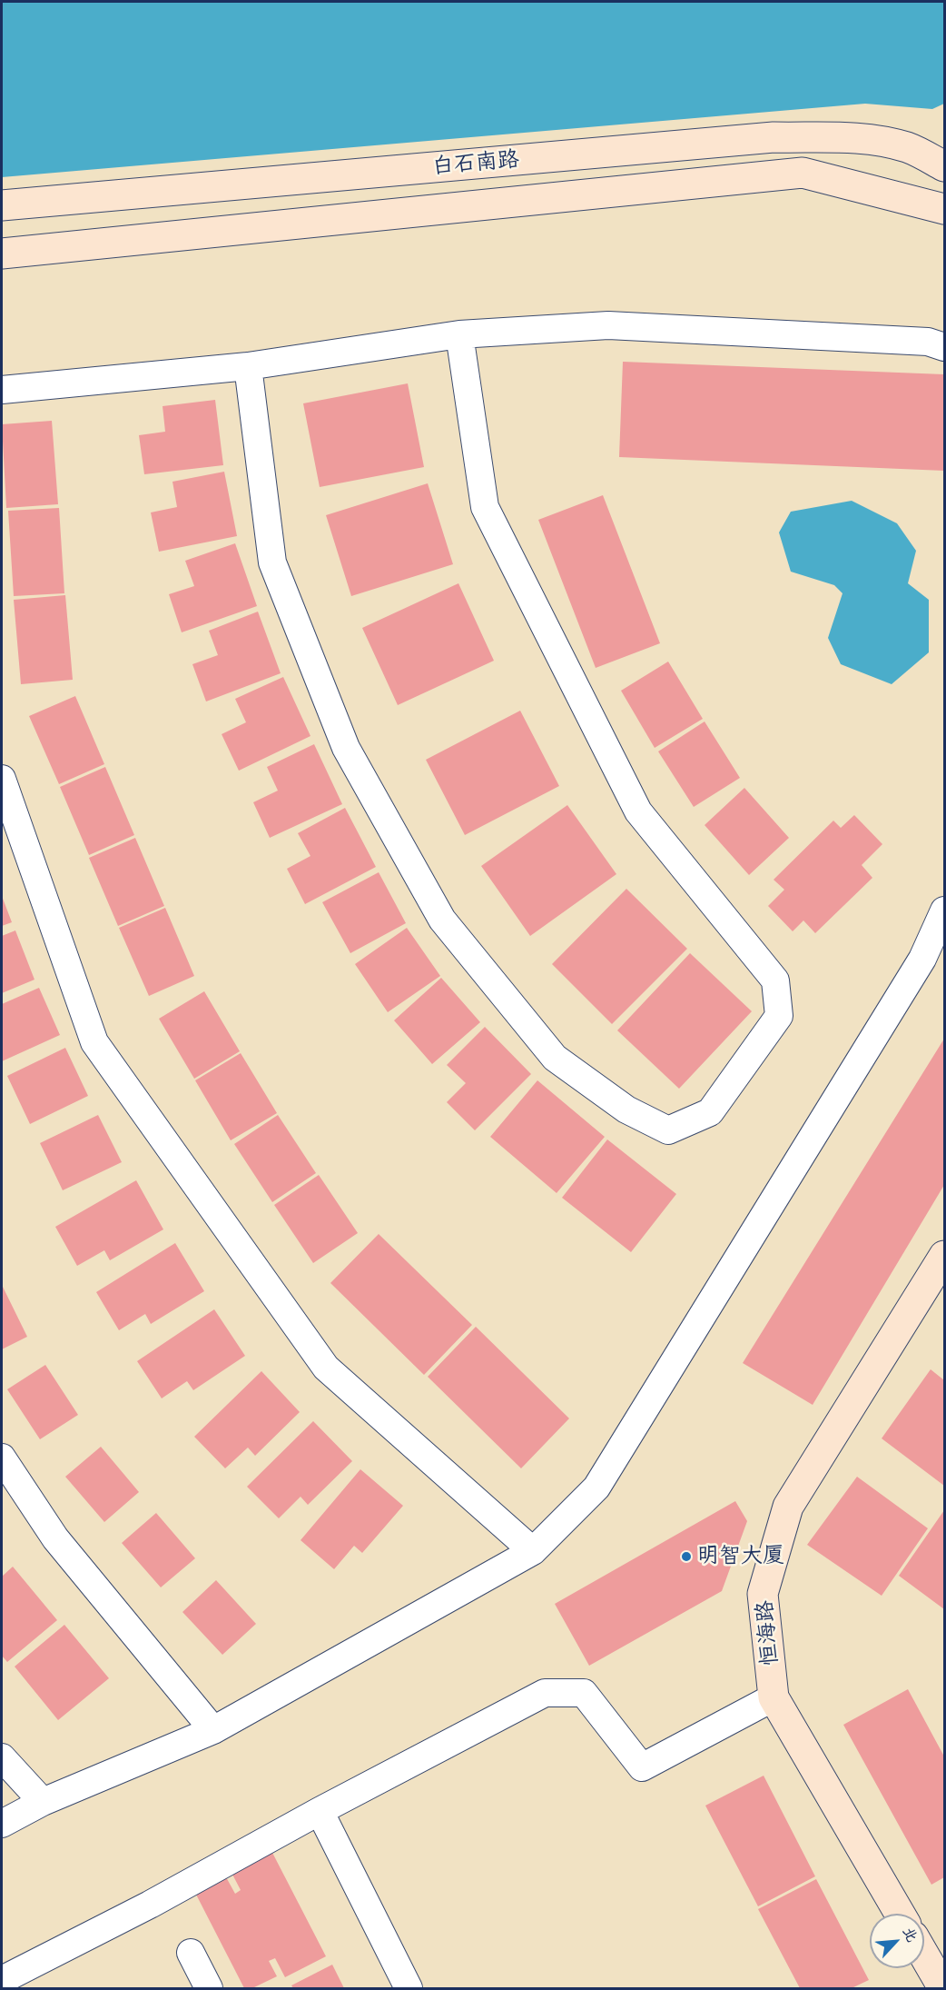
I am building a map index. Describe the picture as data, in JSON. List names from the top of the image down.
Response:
{
  "streets": {
    "main road": ["白石南路", "恒海路"]
  },
  "places": ["明智大厦"],
  "north": "top right"
}
